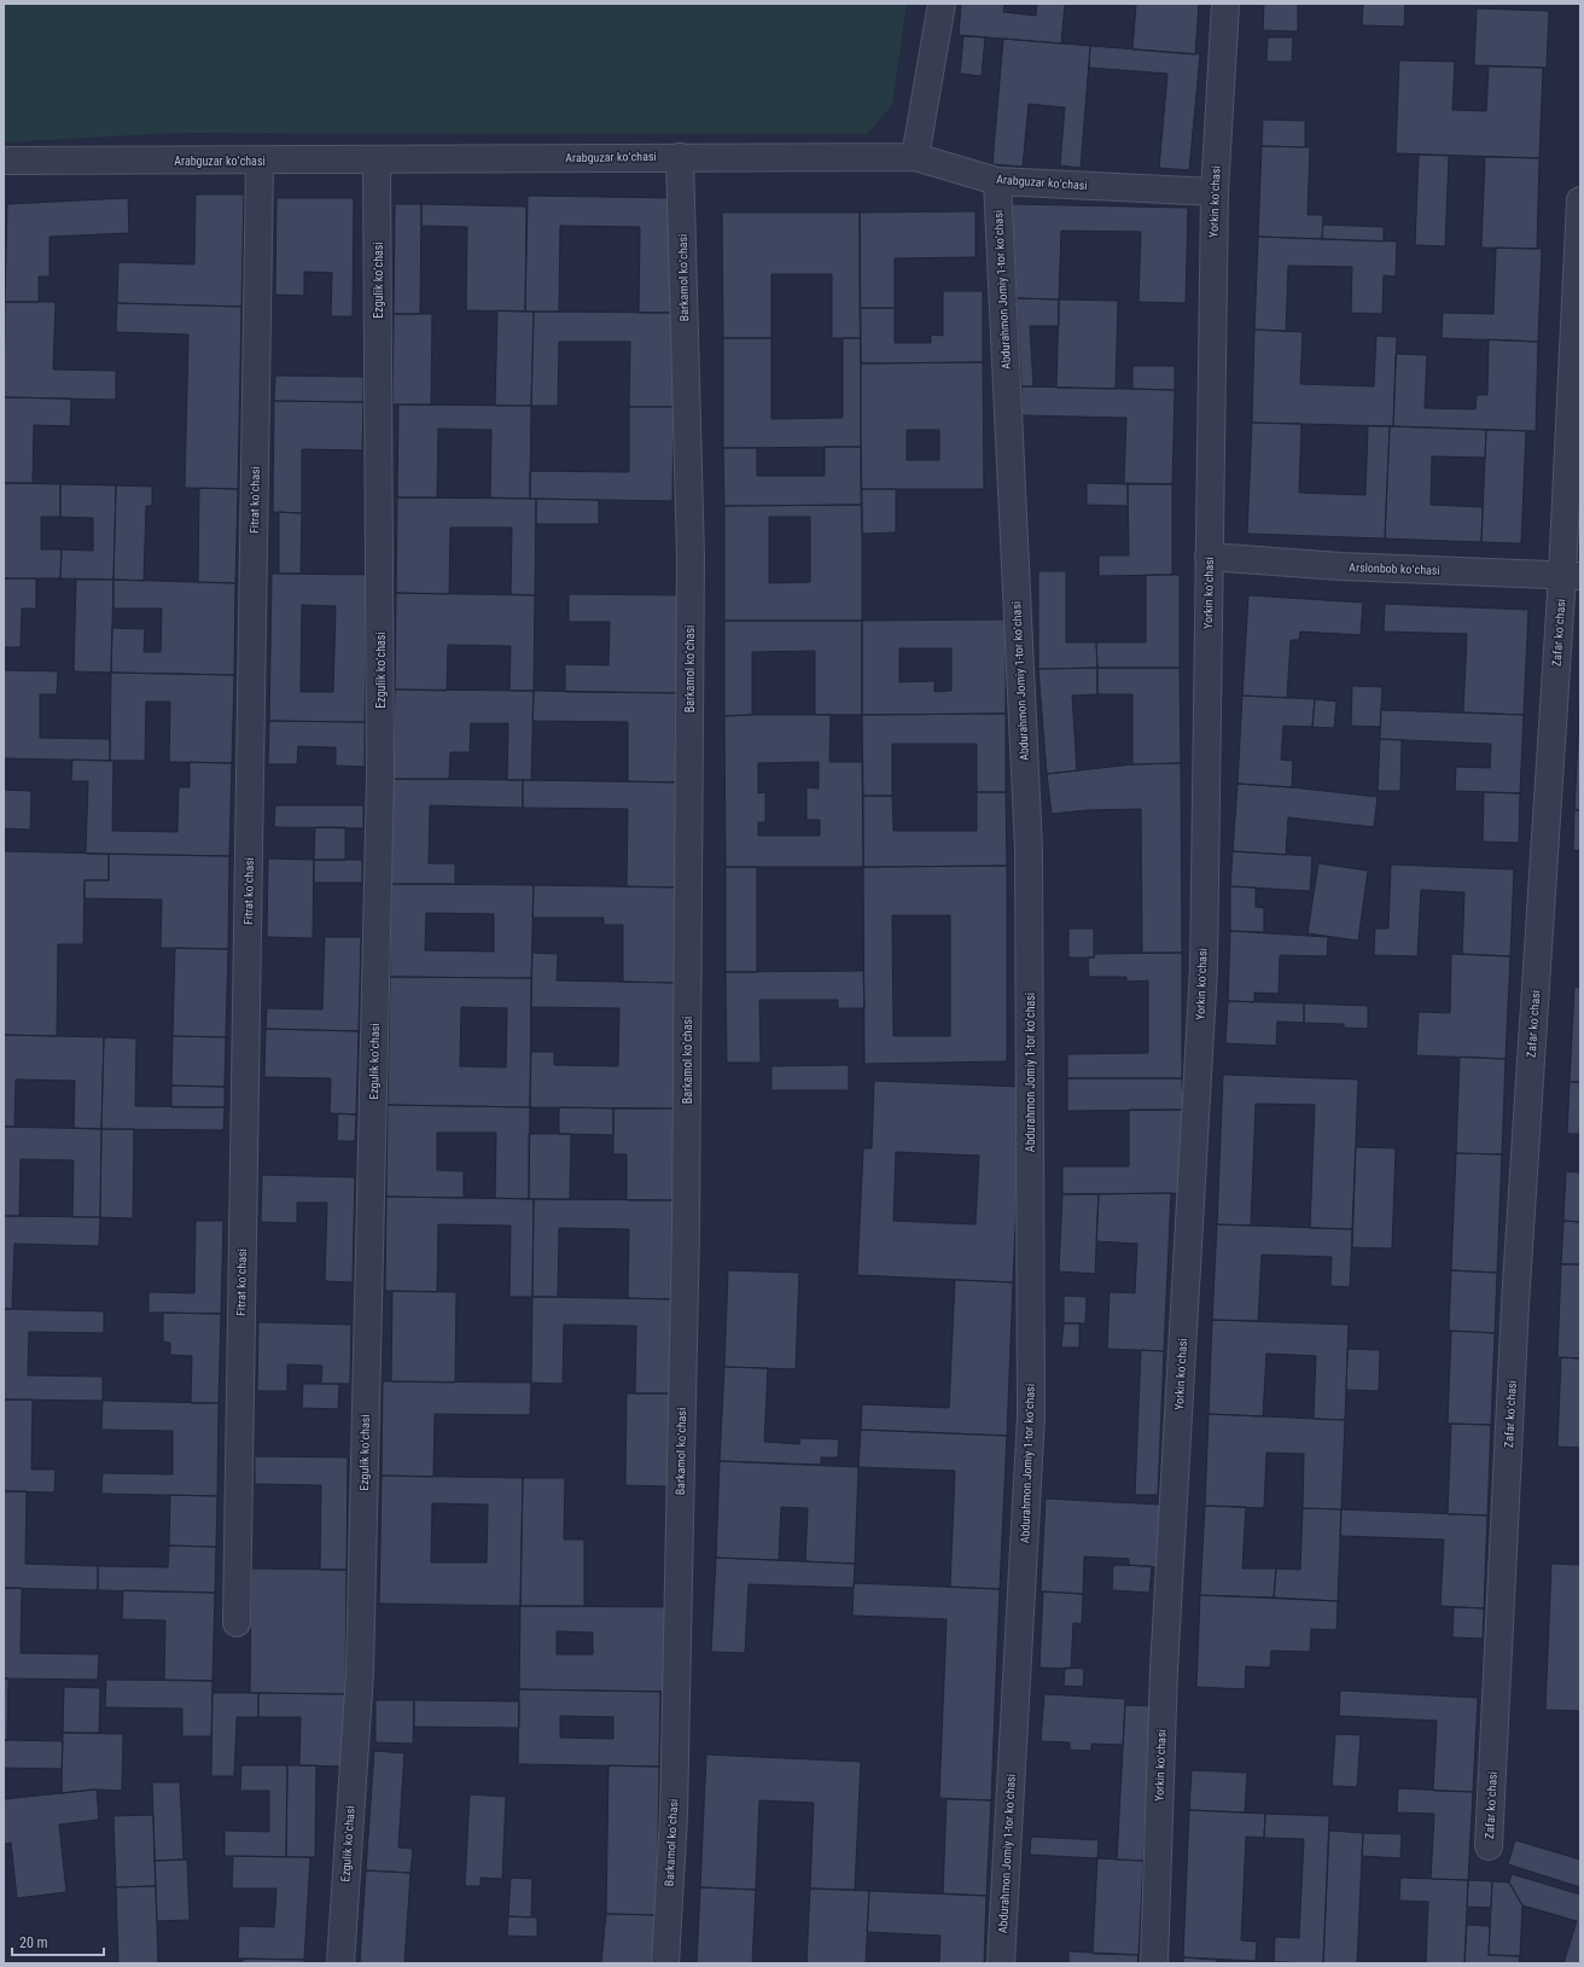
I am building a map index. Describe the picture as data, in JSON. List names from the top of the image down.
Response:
{
  "streets": {
    "street": [
      "Arabguzar koʻchasi",
      "Yorkin koʻchasi",
      "Barkamol koʻchasi",
      "Ezgulik koʻchasi",
      "Abdurahmon Jomiy 1-tor koʻchasi",
      "Fitrat koʻchasi",
      "Arslonbob koʻchasi",
      "Zafar koʻchasi"
    ]
  },
  "crossings": [
    ["Arabguzar koʻchasi", "Yorkin koʻchasi"],
    ["Arabguzar koʻchasi", "Barkamol koʻchasi"],
    ["Arabguzar koʻchasi", "Ezgulik koʻchasi"],
    ["Arabguzar koʻchasi", "Abdurahmon Jomiy 1-tor koʻchasi"],
    ["Arabguzar koʻchasi", "Fitrat koʻchasi"],
    ["Yorkin koʻchasi", "Arslonbob koʻchasi"],
    ["Arslonbob koʻchasi", "Zafar koʻchasi"]
  ],
  "scale_bar": "20 m"
}
